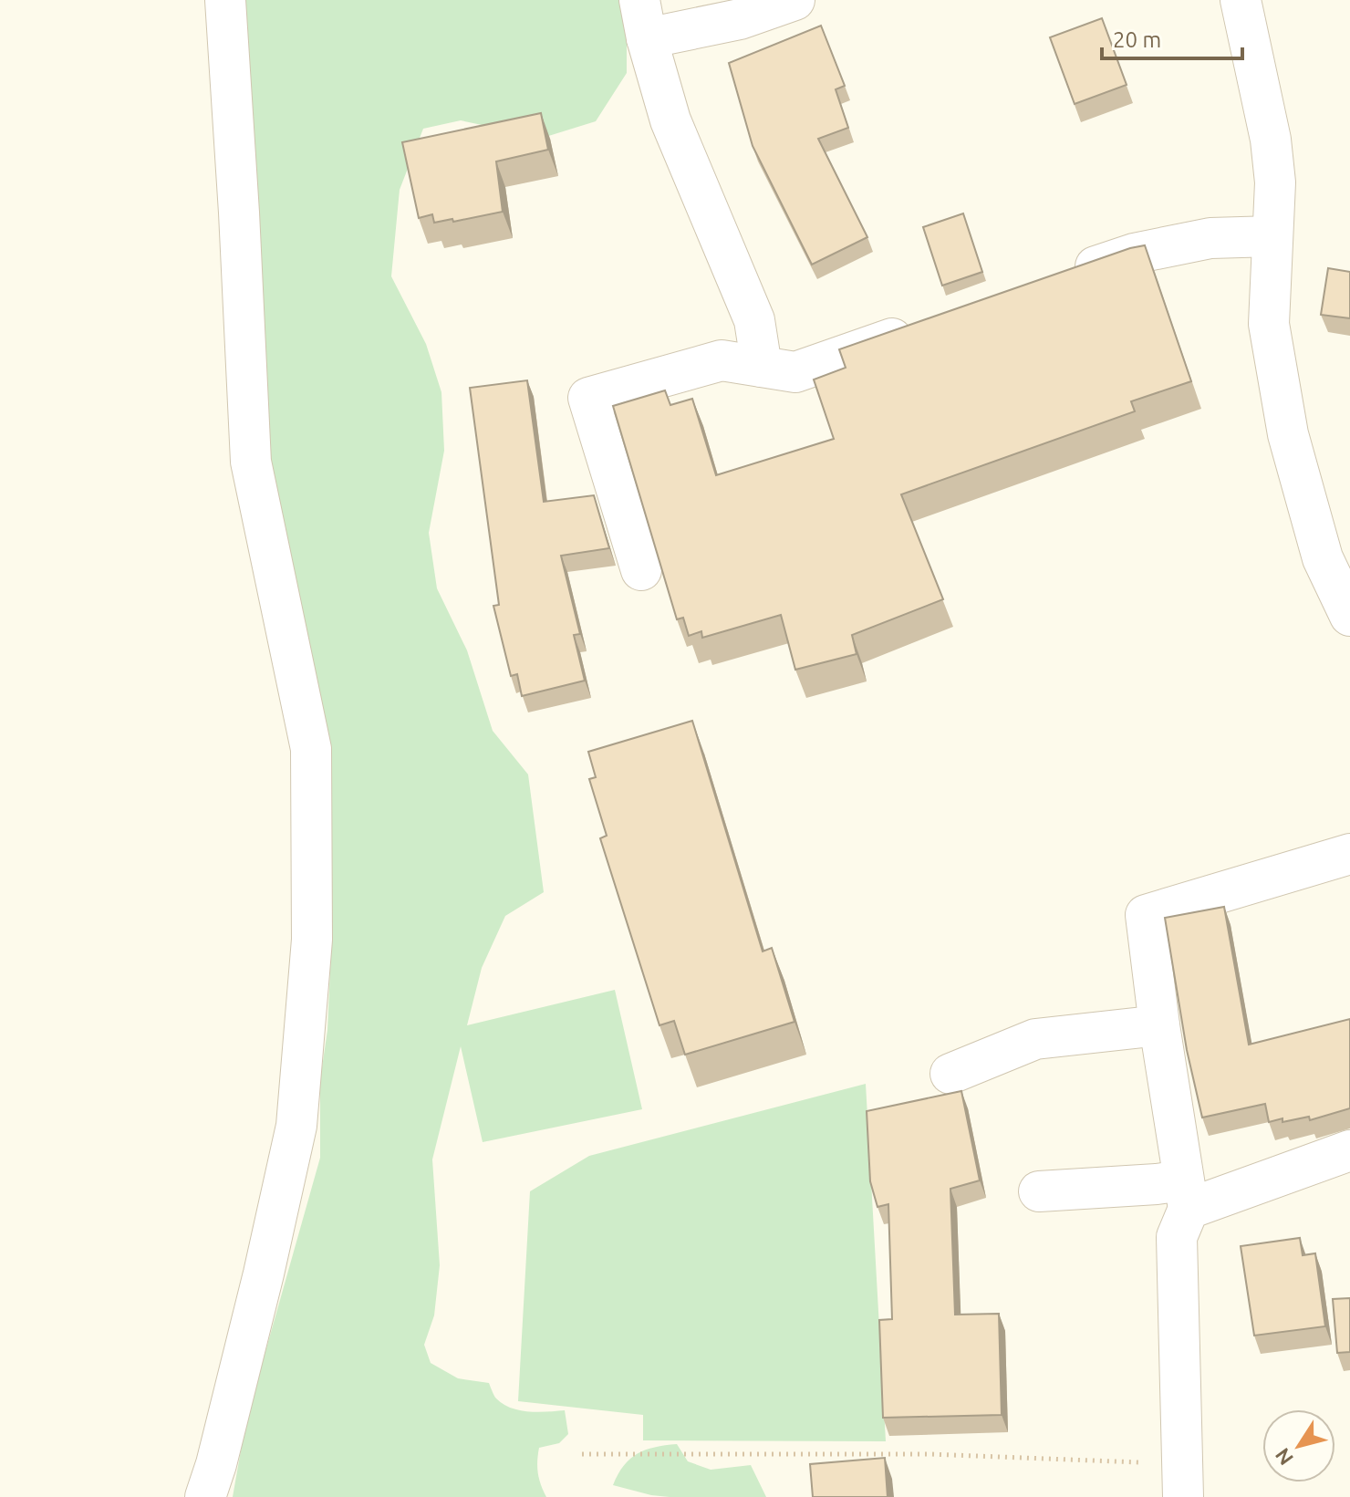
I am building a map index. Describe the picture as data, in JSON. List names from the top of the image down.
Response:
{
  "scale_bar": "20 m",
  "north": "bottom left"
}
